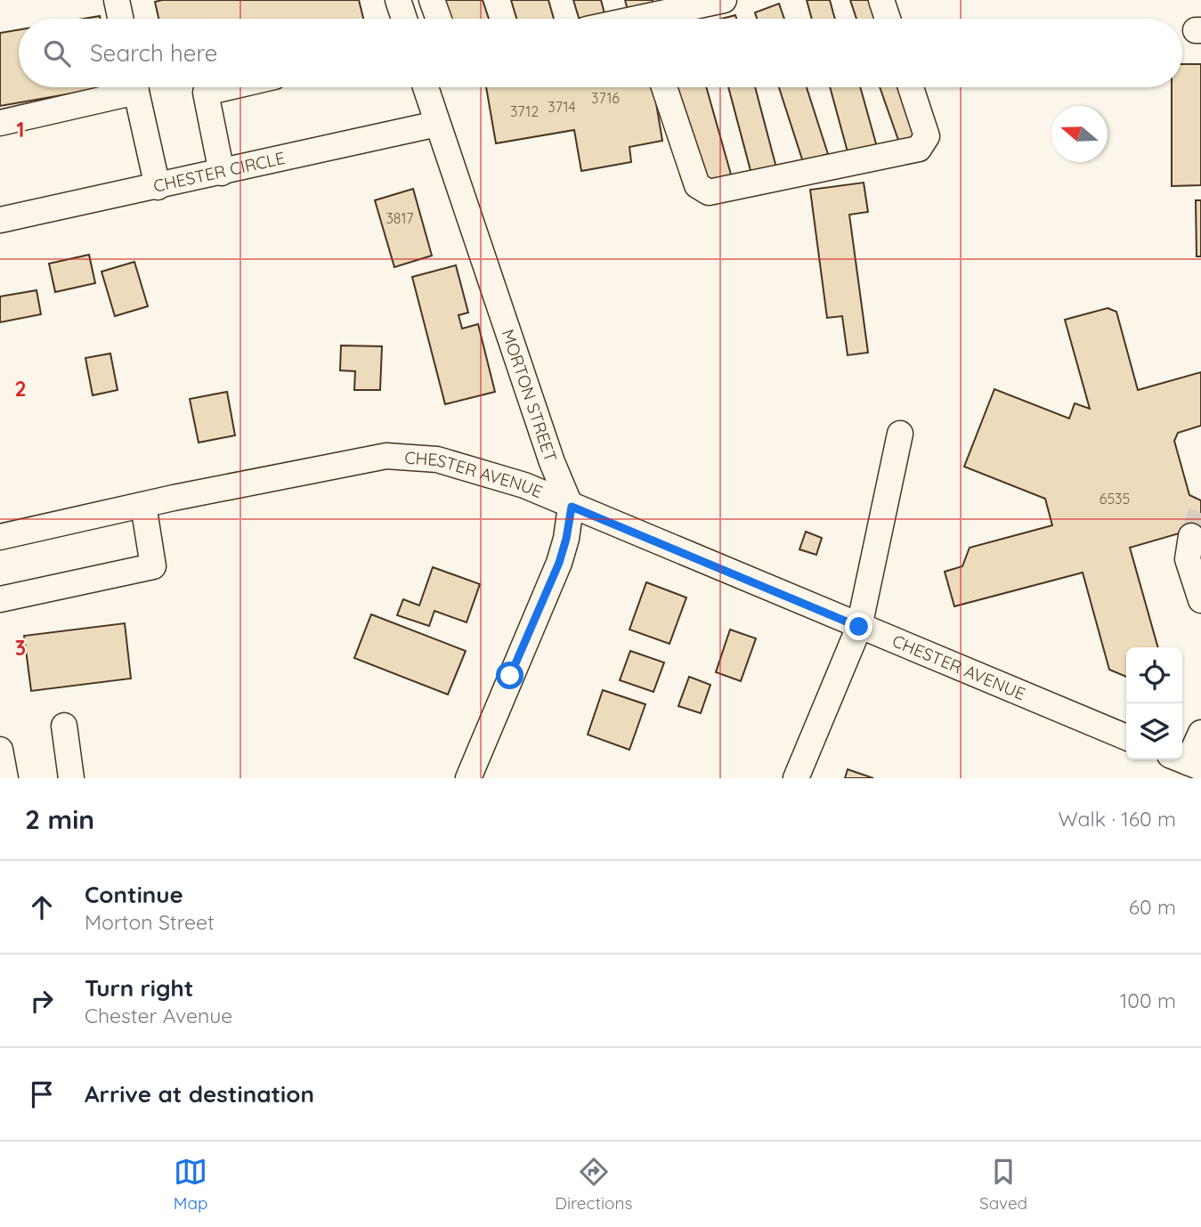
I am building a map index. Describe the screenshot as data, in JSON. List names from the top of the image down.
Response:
{
  "streets": {
    "street": ["CHESTER CIRCLE", "MORTON STREET", "CHESTER AVENUE"]
  },
  "crossings": [
    ["CHESTER CIRCLE", "MORTON STREET"],
    ["MORTON STREET", "CHESTER AVENUE"]
  ],
  "house_numbers": [
    "3716",
    "3714",
    "3712",
    "3817",
    "6535"
  ],
  "north": "left",
  "page": {
    "search": "Search here",
    "heading": ["2 min", "Walk · 160 m"],
    "list": [
      ["Continue", "Morton Street", "60 m"],
      ["Turn right", "Chester Avenue", "100 m"],
      "Arrive at destination"
    ],
    "nav": ["Map", "Directions", "Saved"]
  },
  "grid": {
    "rows": ["1", "2", "3"]
  }
}
